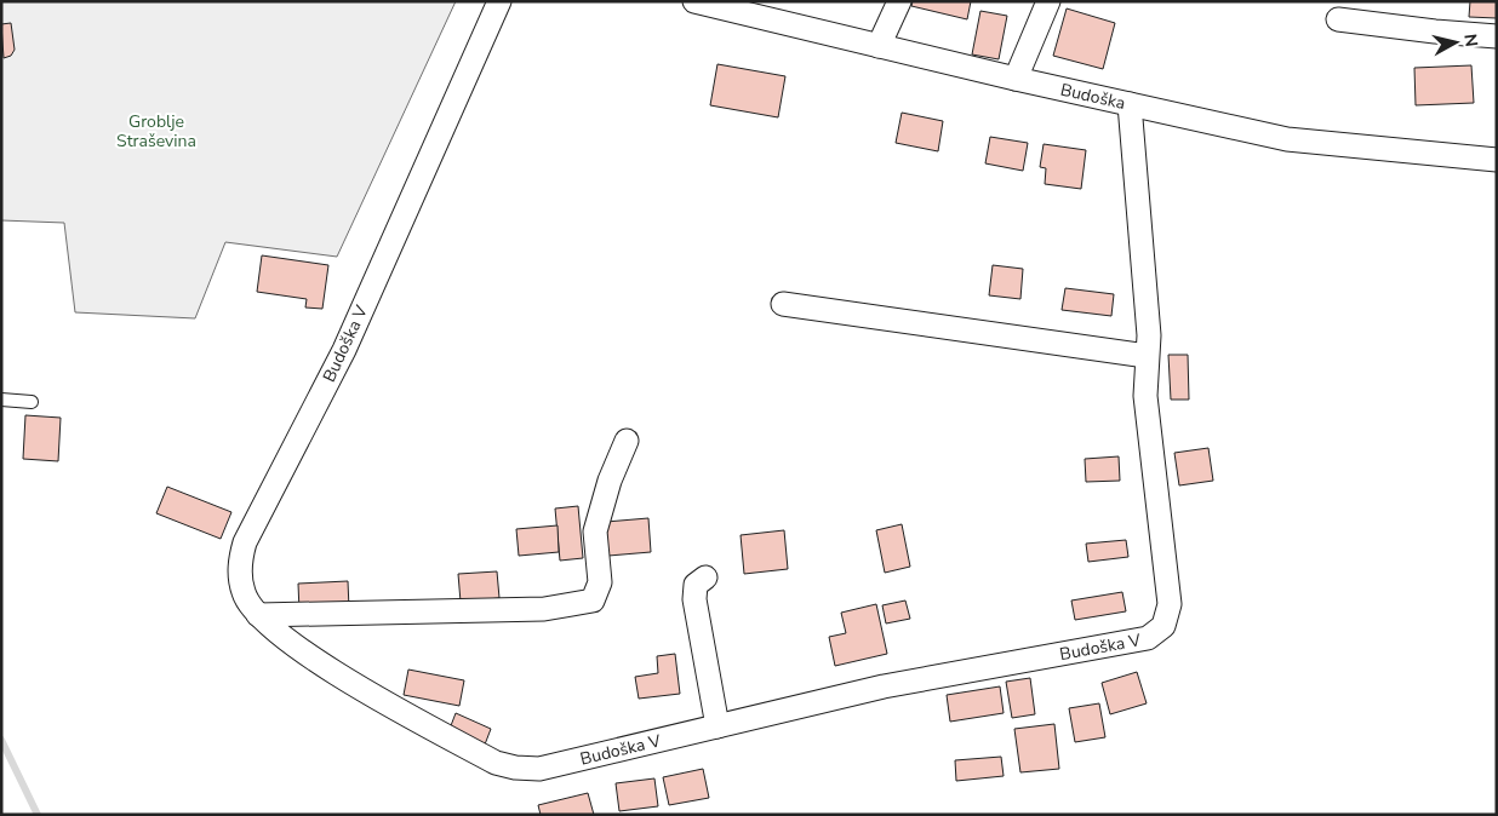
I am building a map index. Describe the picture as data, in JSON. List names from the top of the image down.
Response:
{
  "streets": {
    "street": ["Budoška", "Budoška V"]
  },
  "crossings": [
    ["Budoška", "Budoška V"]
  ],
  "parks": ["Groblje Straševina"],
  "north": "right"
}
